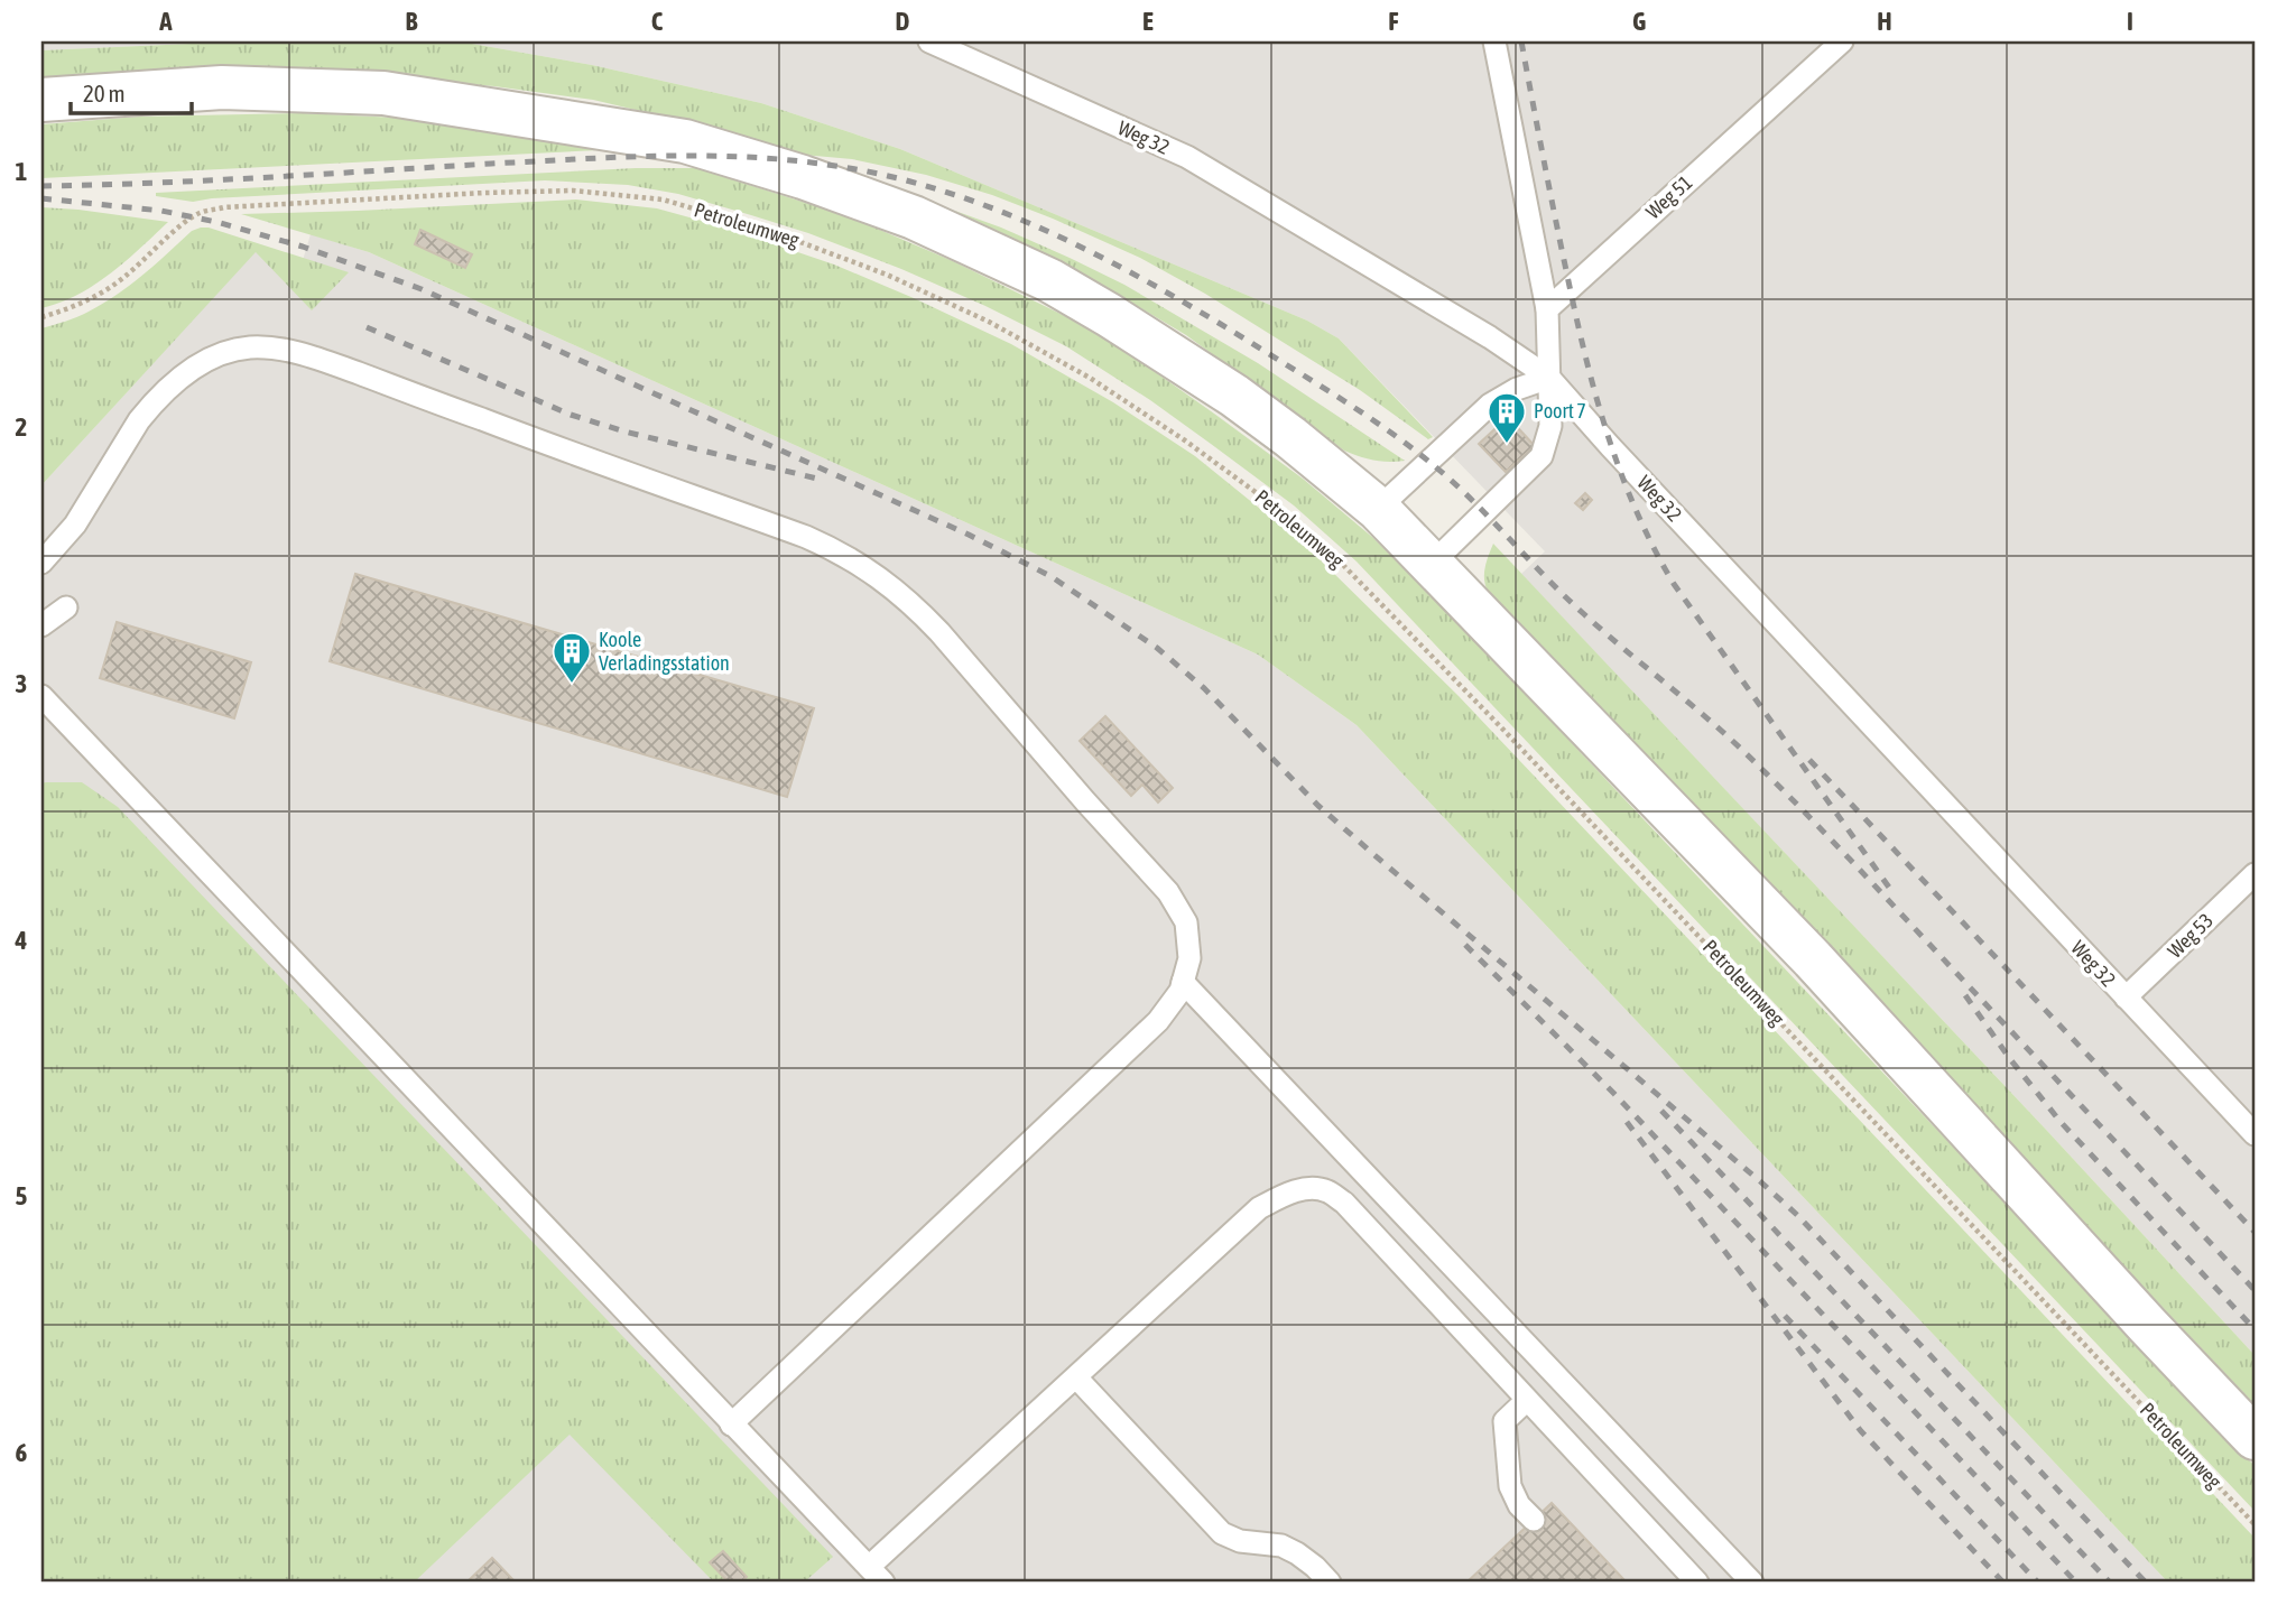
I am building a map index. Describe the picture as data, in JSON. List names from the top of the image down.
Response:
{
  "streets": {
    "lane": ["Weg 32", "Weg 51", "Weg 53"],
    "path": ["Petroleumweg"]
  },
  "crossings": [
    ["Weg 32", "Weg 53"]
  ],
  "places": {
    "building": ["Poort 7", "Koole Verladingsstation"]
  },
  "scale_bar": "20 m",
  "grid": {
    "columns": [
      "A",
      "B",
      "C",
      "D",
      "E",
      "F",
      "G",
      "H",
      "I"
    ],
    "rows": [
      "1",
      "2",
      "3",
      "4",
      "5",
      "6"
    ]
  }
}
